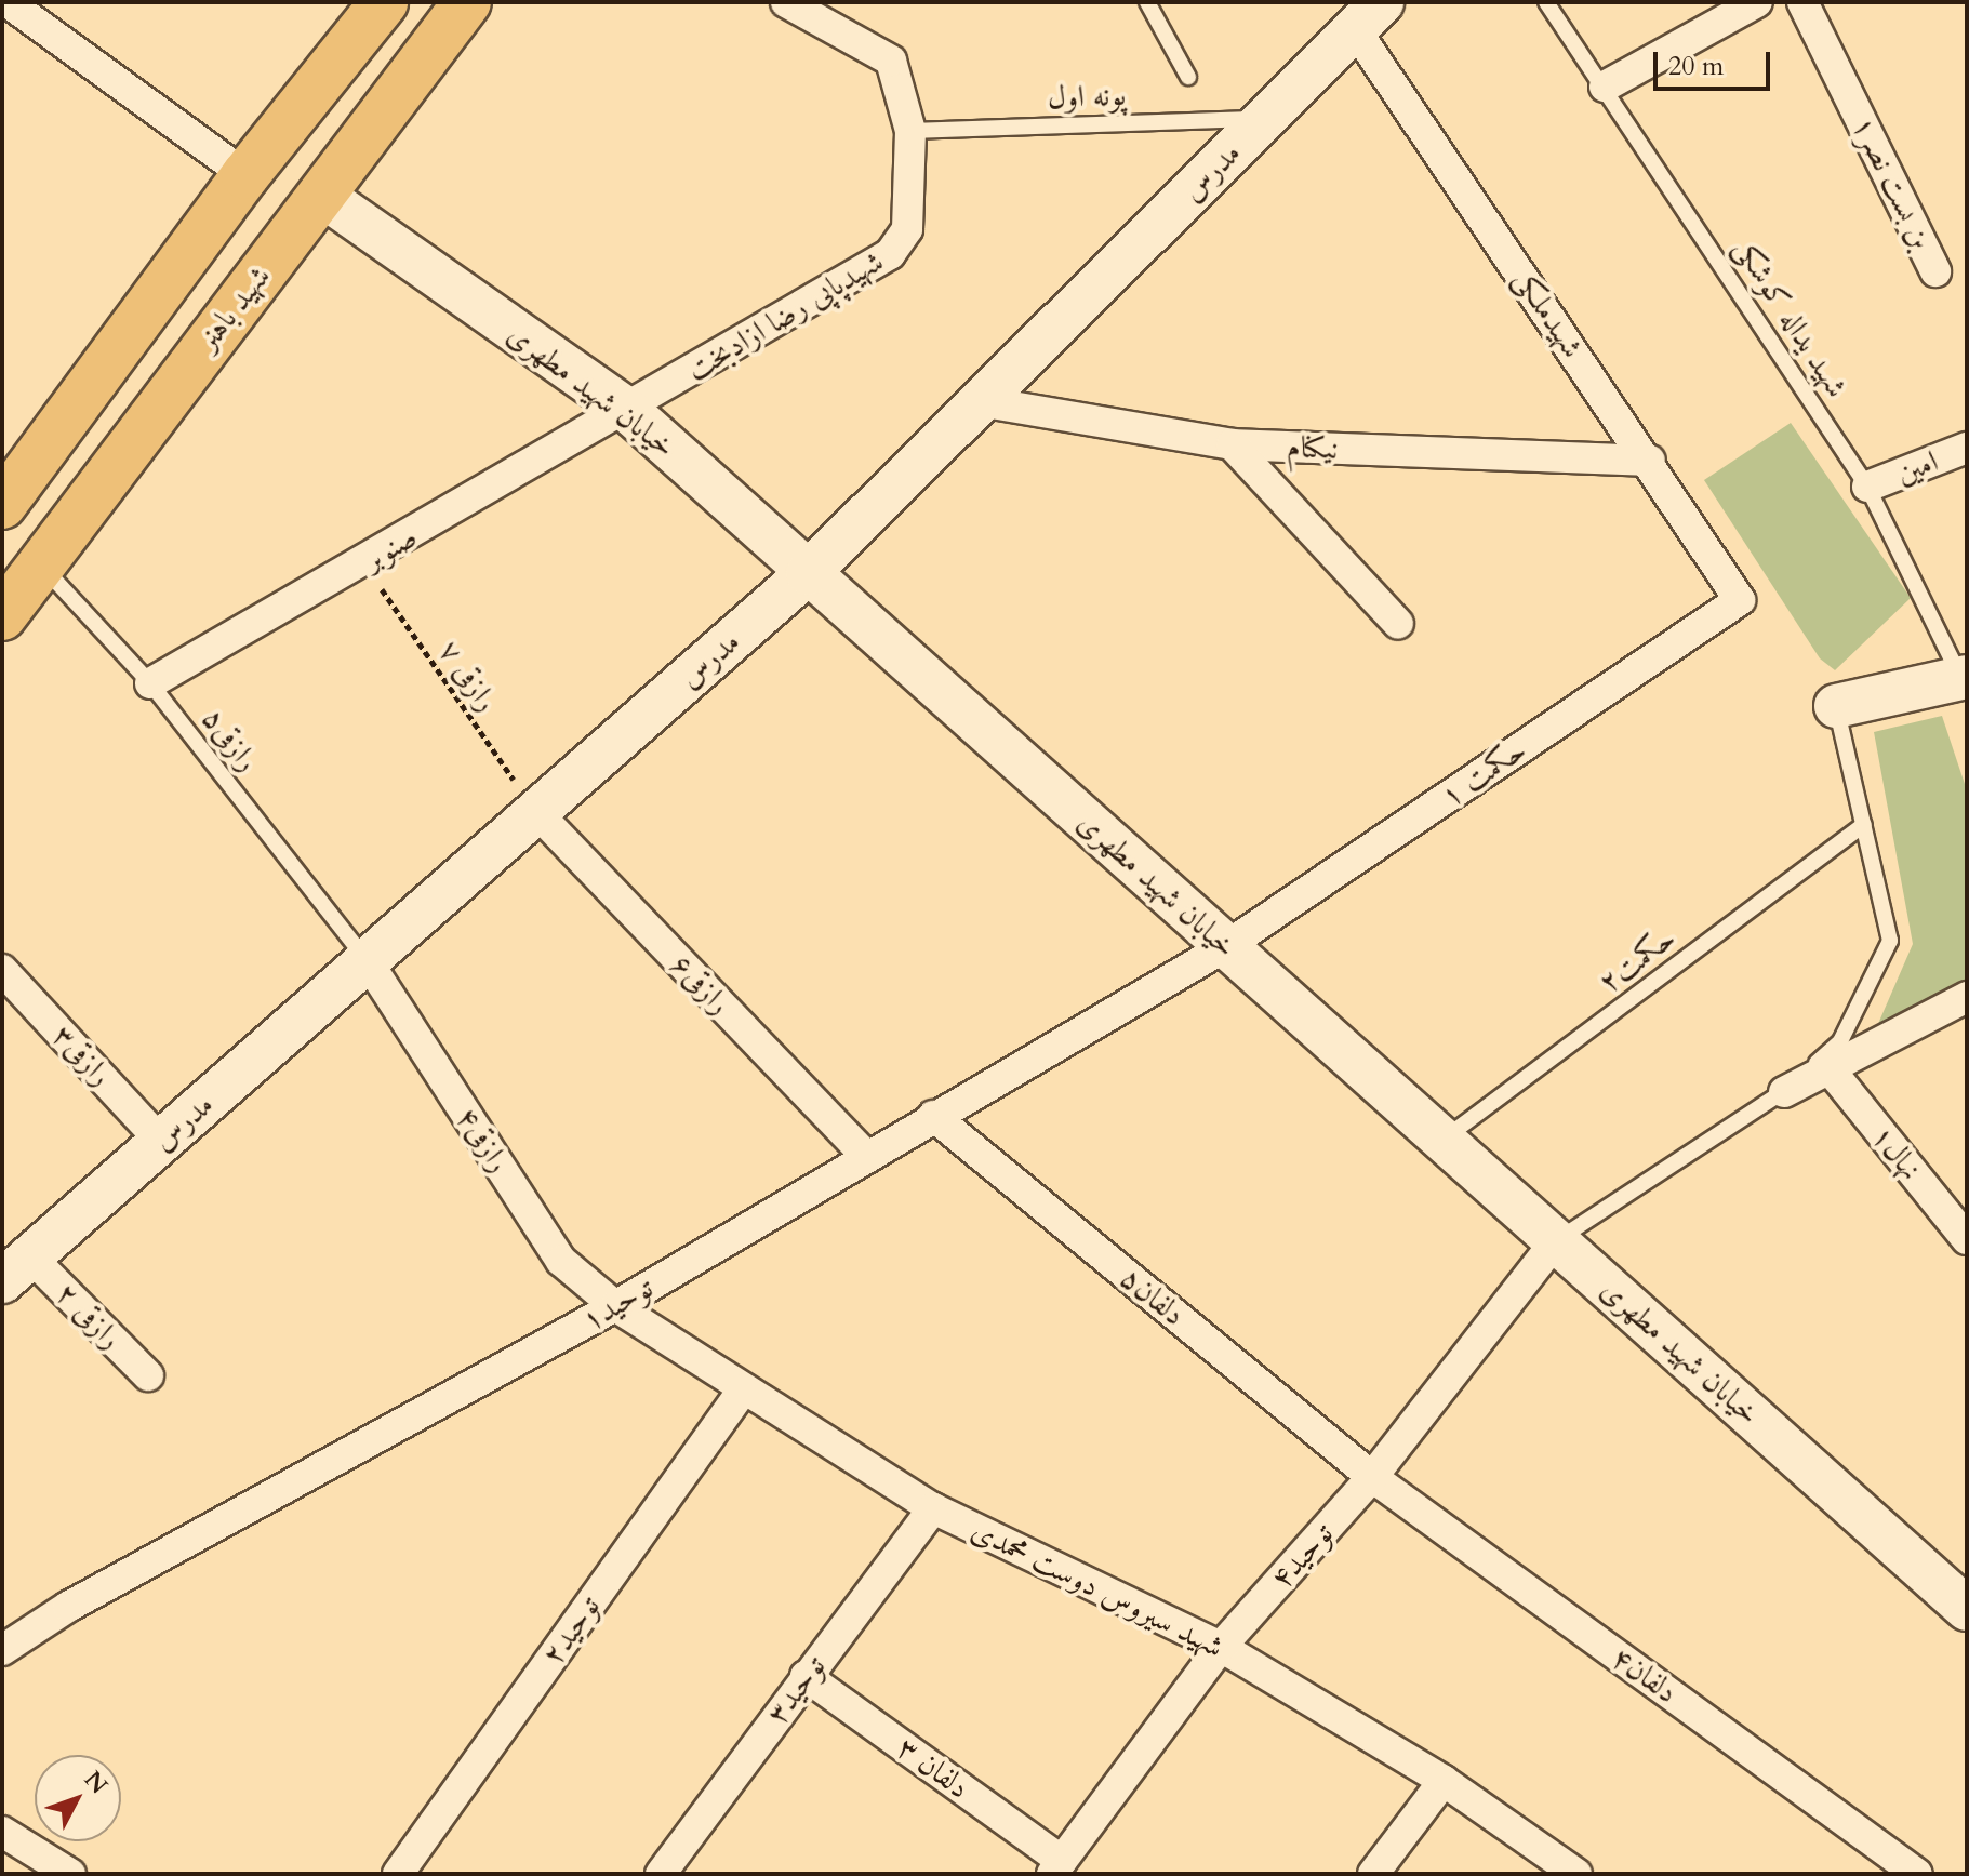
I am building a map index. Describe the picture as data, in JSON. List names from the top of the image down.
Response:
{
  "streets": {
    "main road": ["شهید باهنر"],
    "street": [
      "مدرس",
      "بن بست نصر۱",
      "شهیدملکی",
      "شهیدپاپی رضا ازادبخت",
      "خیابان شهید مطهری",
      "نیکنام",
      "امین",
      "صنوبر",
      "حکمت ۱",
      "رازقی۶",
      "رازقی۳",
      "رازقی۴",
      "نهال۱",
      "دلفان۵",
      "توحید۱",
      "رازقی ۲",
      "توحید۴",
      "شهید سیروس دوست محمدی",
      "توحید۲",
      "دلفان۴",
      "توحید۳",
      "دلفان ۳"
    ],
    "lane": [
      "پونه اول",
      "شهید یداله کوشکی",
      "رازقی۵",
      "حکمت۲"
    ],
    "path": ["رازقی ۷"]
  },
  "crossings": [
    ["پونه اول", "مدرس"],
    ["پونه اول", "شهیدپاپی رضا ازادبخت"],
    ["مدرس", "شهیدملکی"],
    ["مدرس", "خیابان شهید مطهری"],
    ["مدرس", "نیکنام"],
    ["مدرس", "رازقی ۷"],
    ["مدرس", "رازقی۵"],
    ["مدرس", "رازقی۶"],
    ["مدرس", "رازقی۳"],
    ["مدرس", "رازقی۴"],
    ["مدرس", "رازقی ۲"],
    ["شهید باهنر", "خیابان شهید مطهری"],
    ["شهید باهنر", "رازقی۵"],
    ["شهیدملکی", "نیکنام"],
    ["شهیدملکی", "حکمت ۱"],
    ["شهیدپاپی رضا ازادبخت", "خیابان شهید مطهری"],
    ["شهیدپاپی رضا ازادبخت", "صنوبر"],
    ["شهید یداله کوشکی", "امین"],
    ["خیابان شهید مطهری", "صنوبر"],
    ["خیابان شهید مطهری", "حکمت ۱"],
    ["خیابان شهید مطهری", "حکمت۲"],
    ["خیابان شهید مطهری", "توحید۱"],
    ["خیابان شهید مطهری", "توحید۴"],
    ["صنوبر", "رازقی ۷"],
    ["صنوبر", "رازقی۵"],
    ["رازقی ۷", "رازقی۶"],
    ["رازقی۵", "رازقی۴"],
    ["حکمت ۱", "توحید۱"],
    ["رازقی۶", "توحید۱"],
    ["رازقی۴", "توحید۱"],
    ["رازقی۴", "شهید سیروس دوست محمدی"],
    ["دلفان۵", "توحید۱"],
    ["دلفان۵", "توحید۴"],
    ["دلفان۵", "دلفان۴"],
    ["توحید۱", "شهید سیروس دوست محمدی"],
    ["توحید۴", "شهید سیروس دوست محمدی"],
    ["توحید۴", "دلفان۴"],
    ["توحید۴", "دلفان ۳"],
    ["شهید سیروس دوست محمدی", "توحید۲"],
    ["شهید سیروس دوست محمدی", "توحید۳"],
    ["توحید۳", "دلفان ۳"]
  ],
  "scale_bar": "20 m",
  "north": "top right"
}
